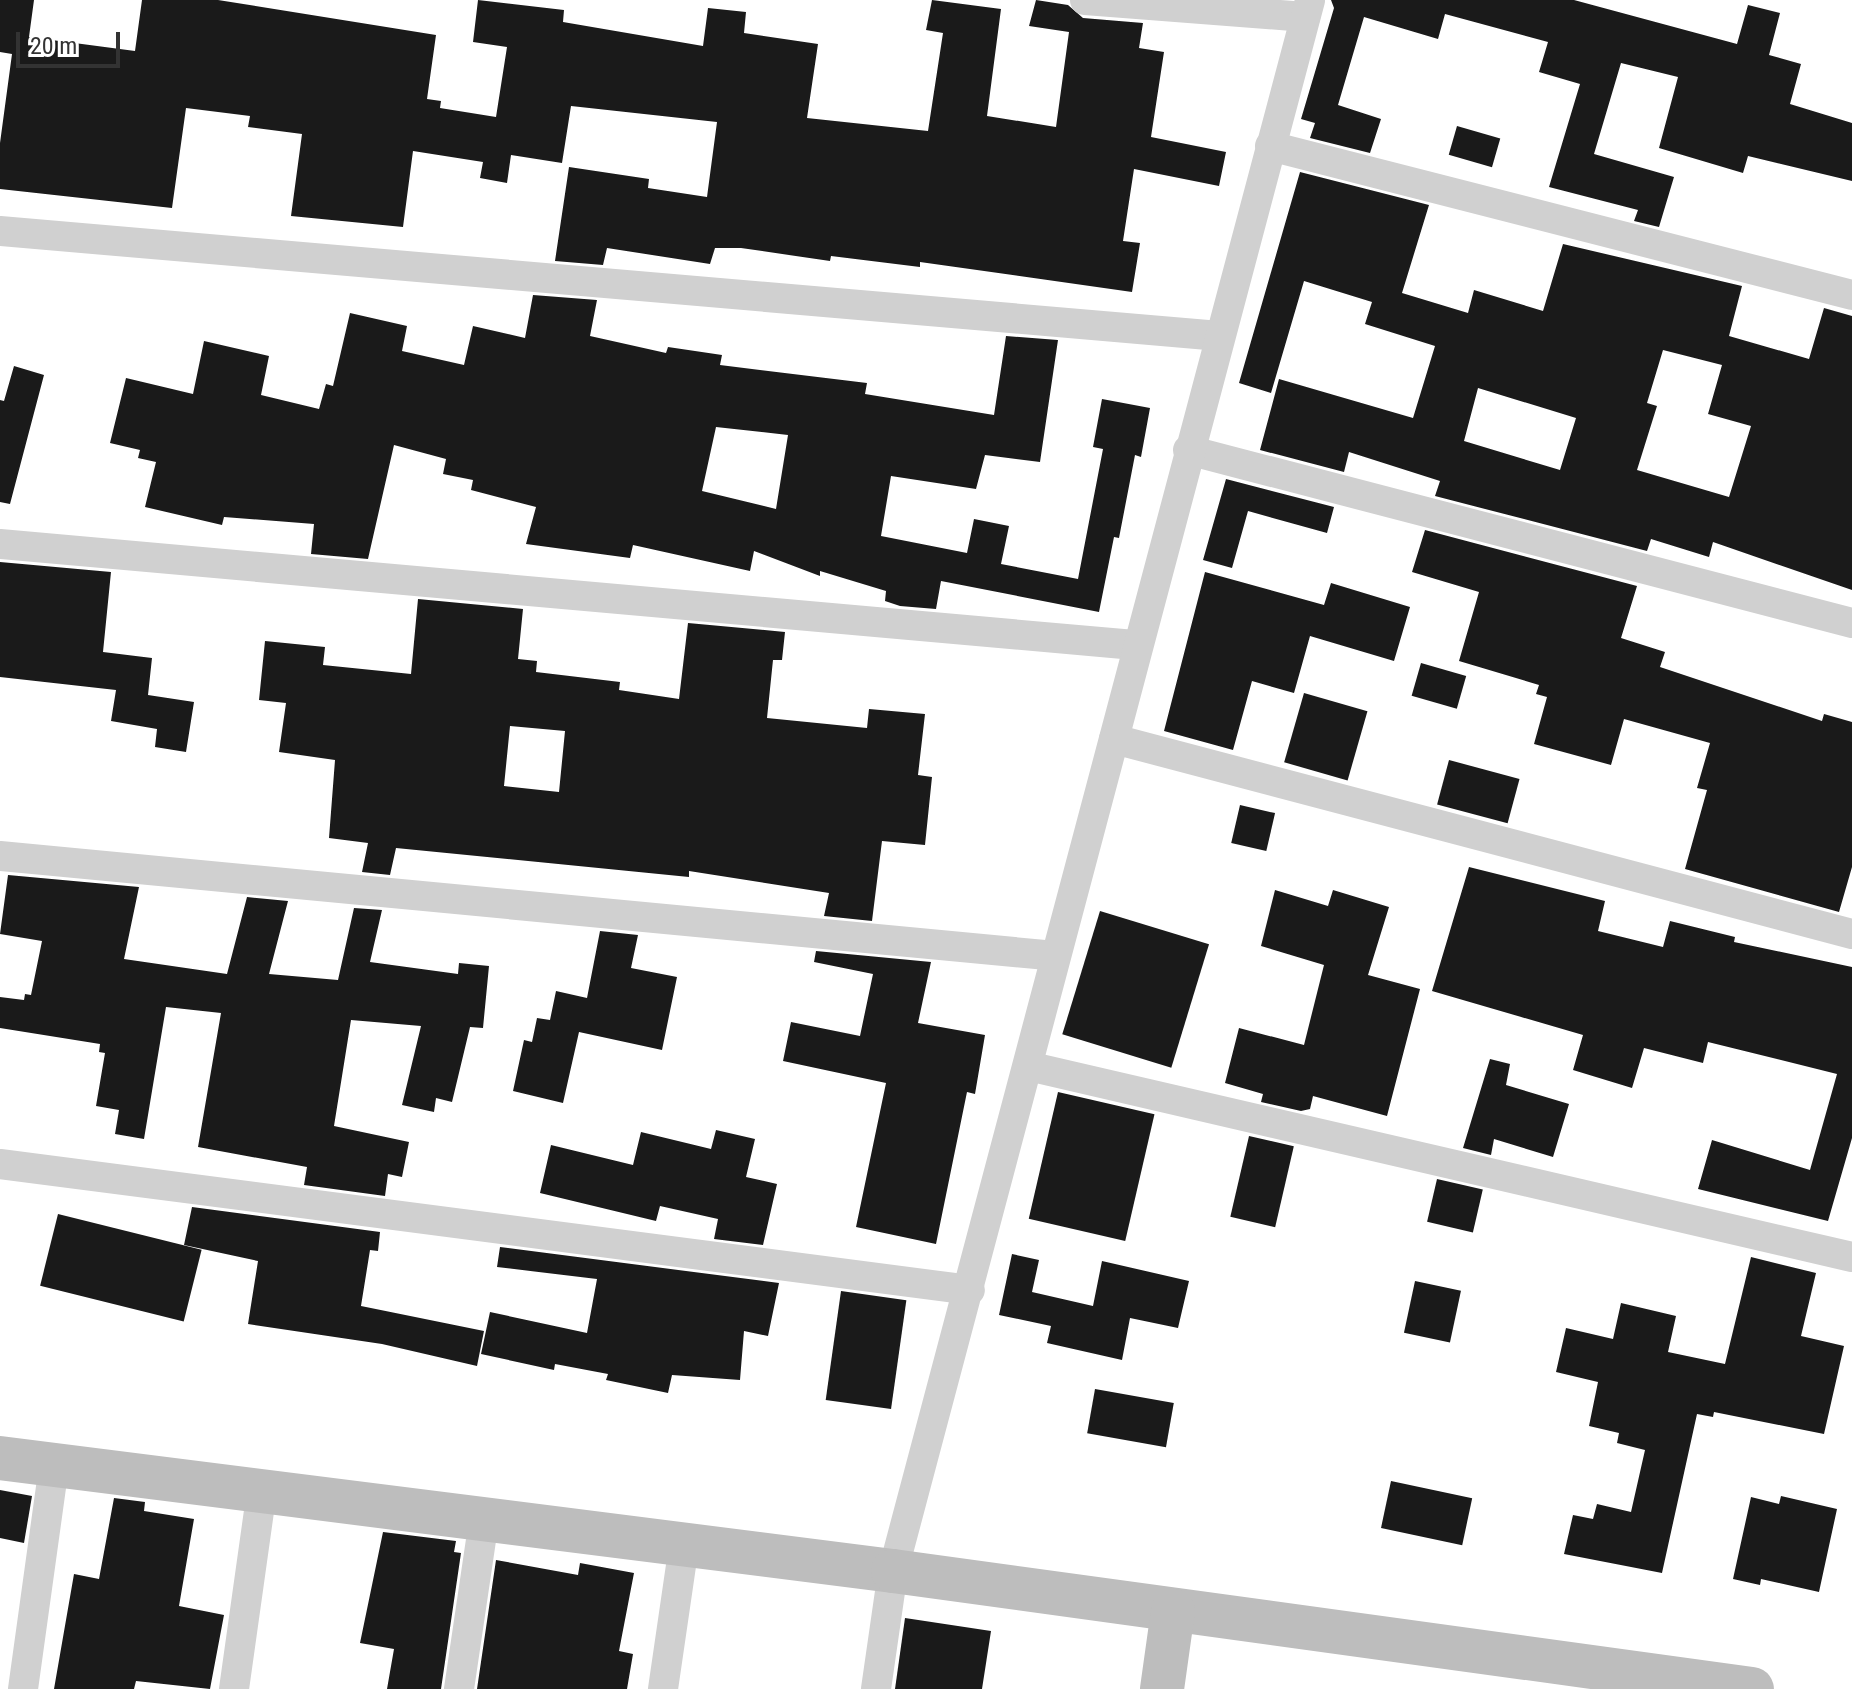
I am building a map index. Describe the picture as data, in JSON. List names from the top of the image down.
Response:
{
  "scale_bar": "20 m"
}
